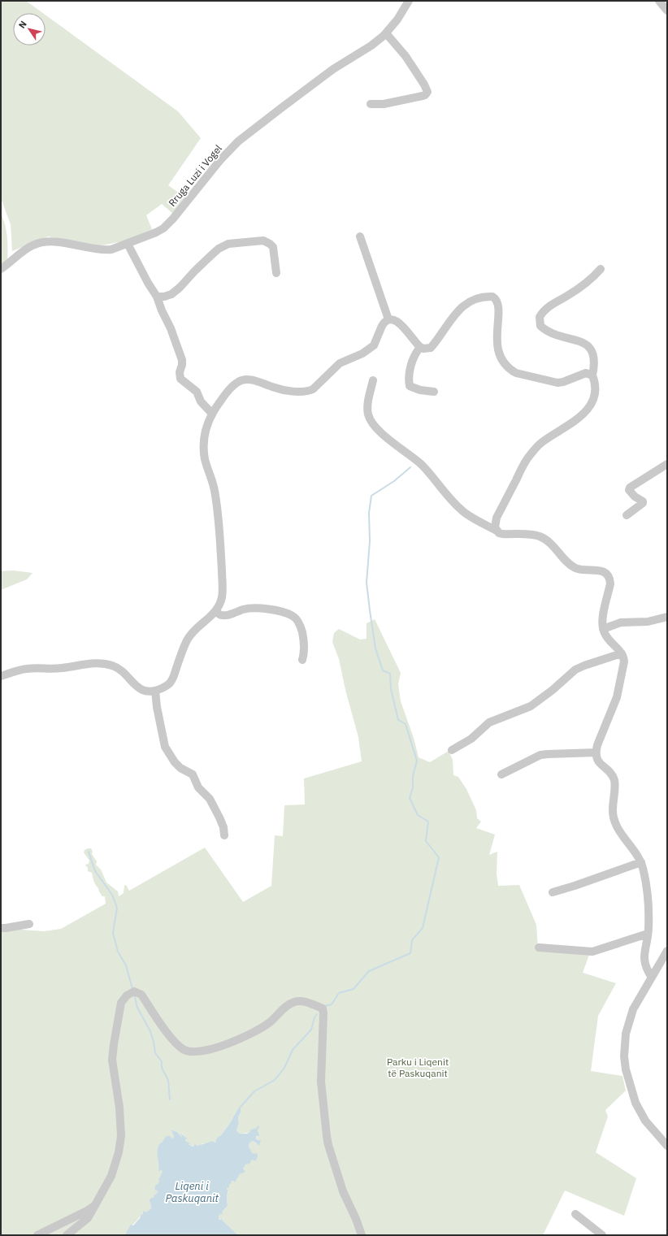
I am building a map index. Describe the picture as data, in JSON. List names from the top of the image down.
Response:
{
  "streets": {
    "street": ["Rruga Luzi i Vogel"]
  },
  "water": ["Liqeni i Paskuqanit"],
  "parks": ["Parku i Liqenit të Paskuqanit"],
  "north": "top left"
}
